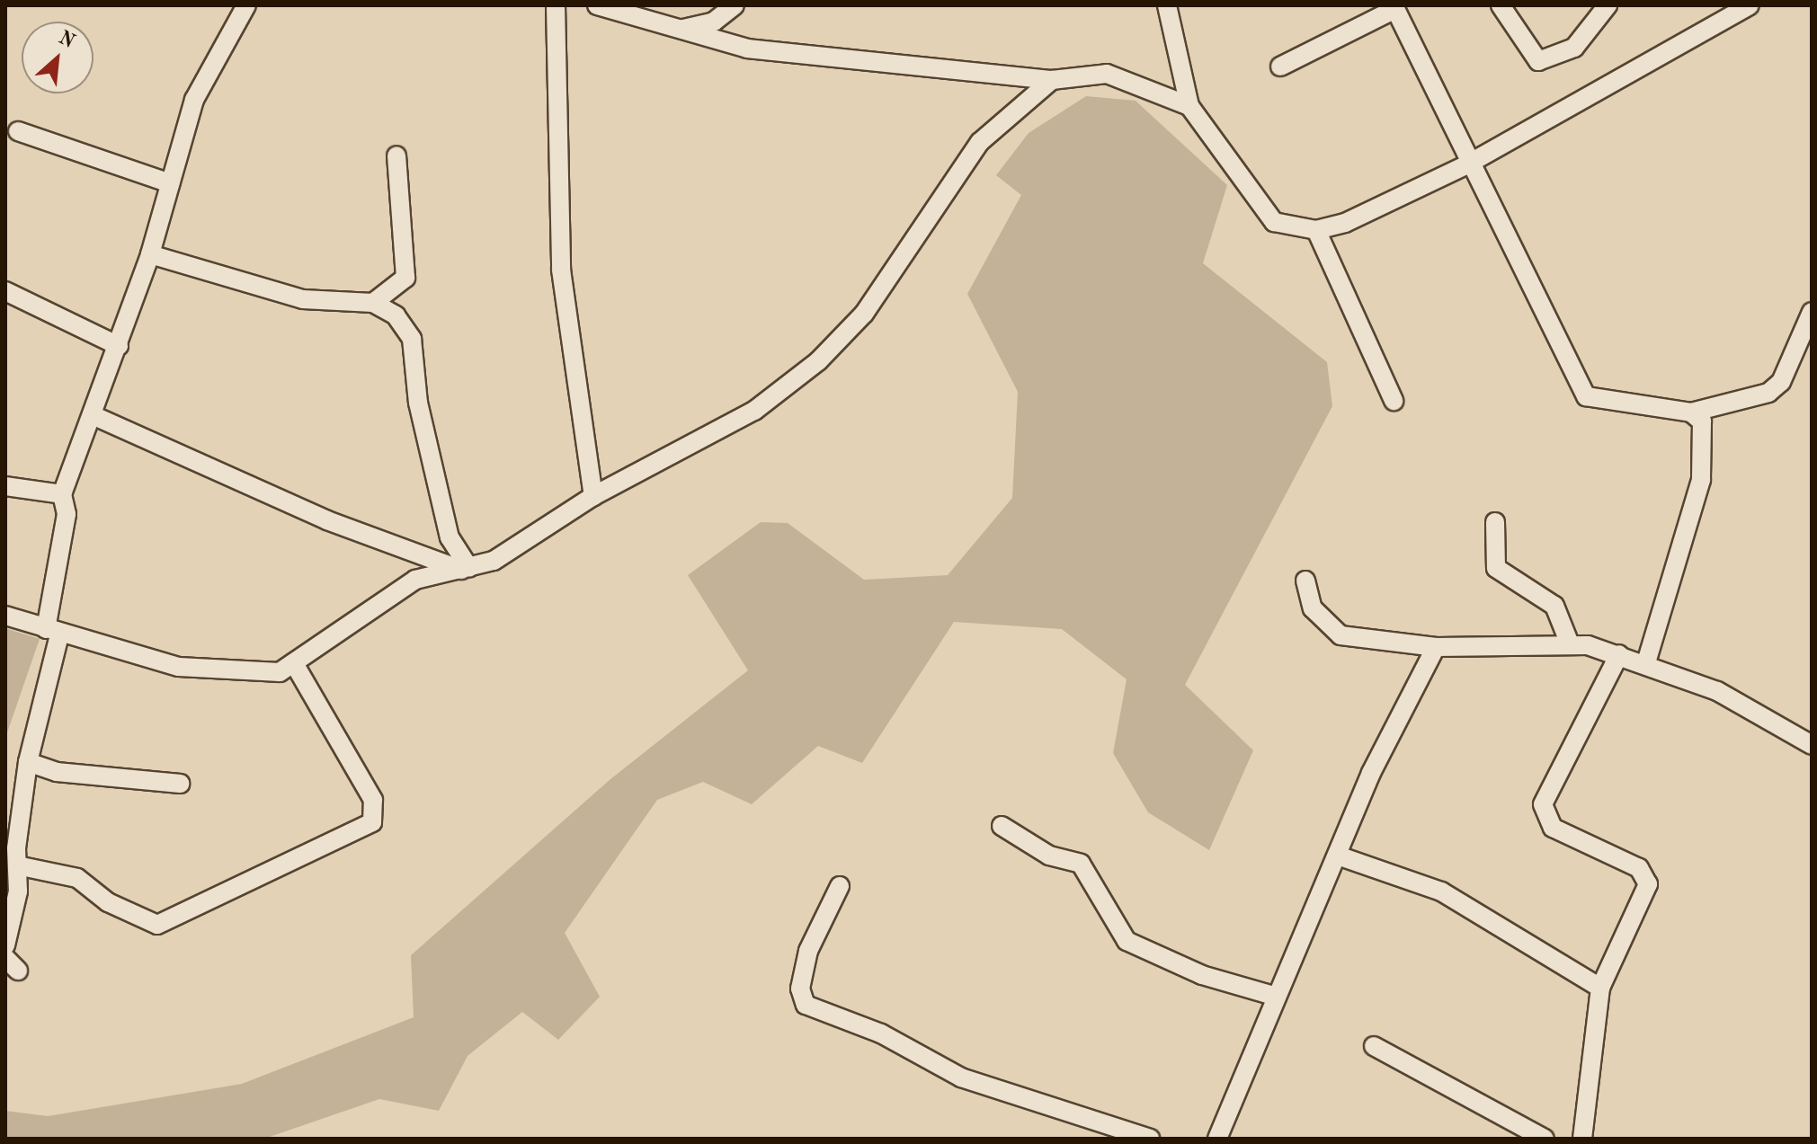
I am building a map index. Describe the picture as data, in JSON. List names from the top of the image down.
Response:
{
  "north": "top right"
}
